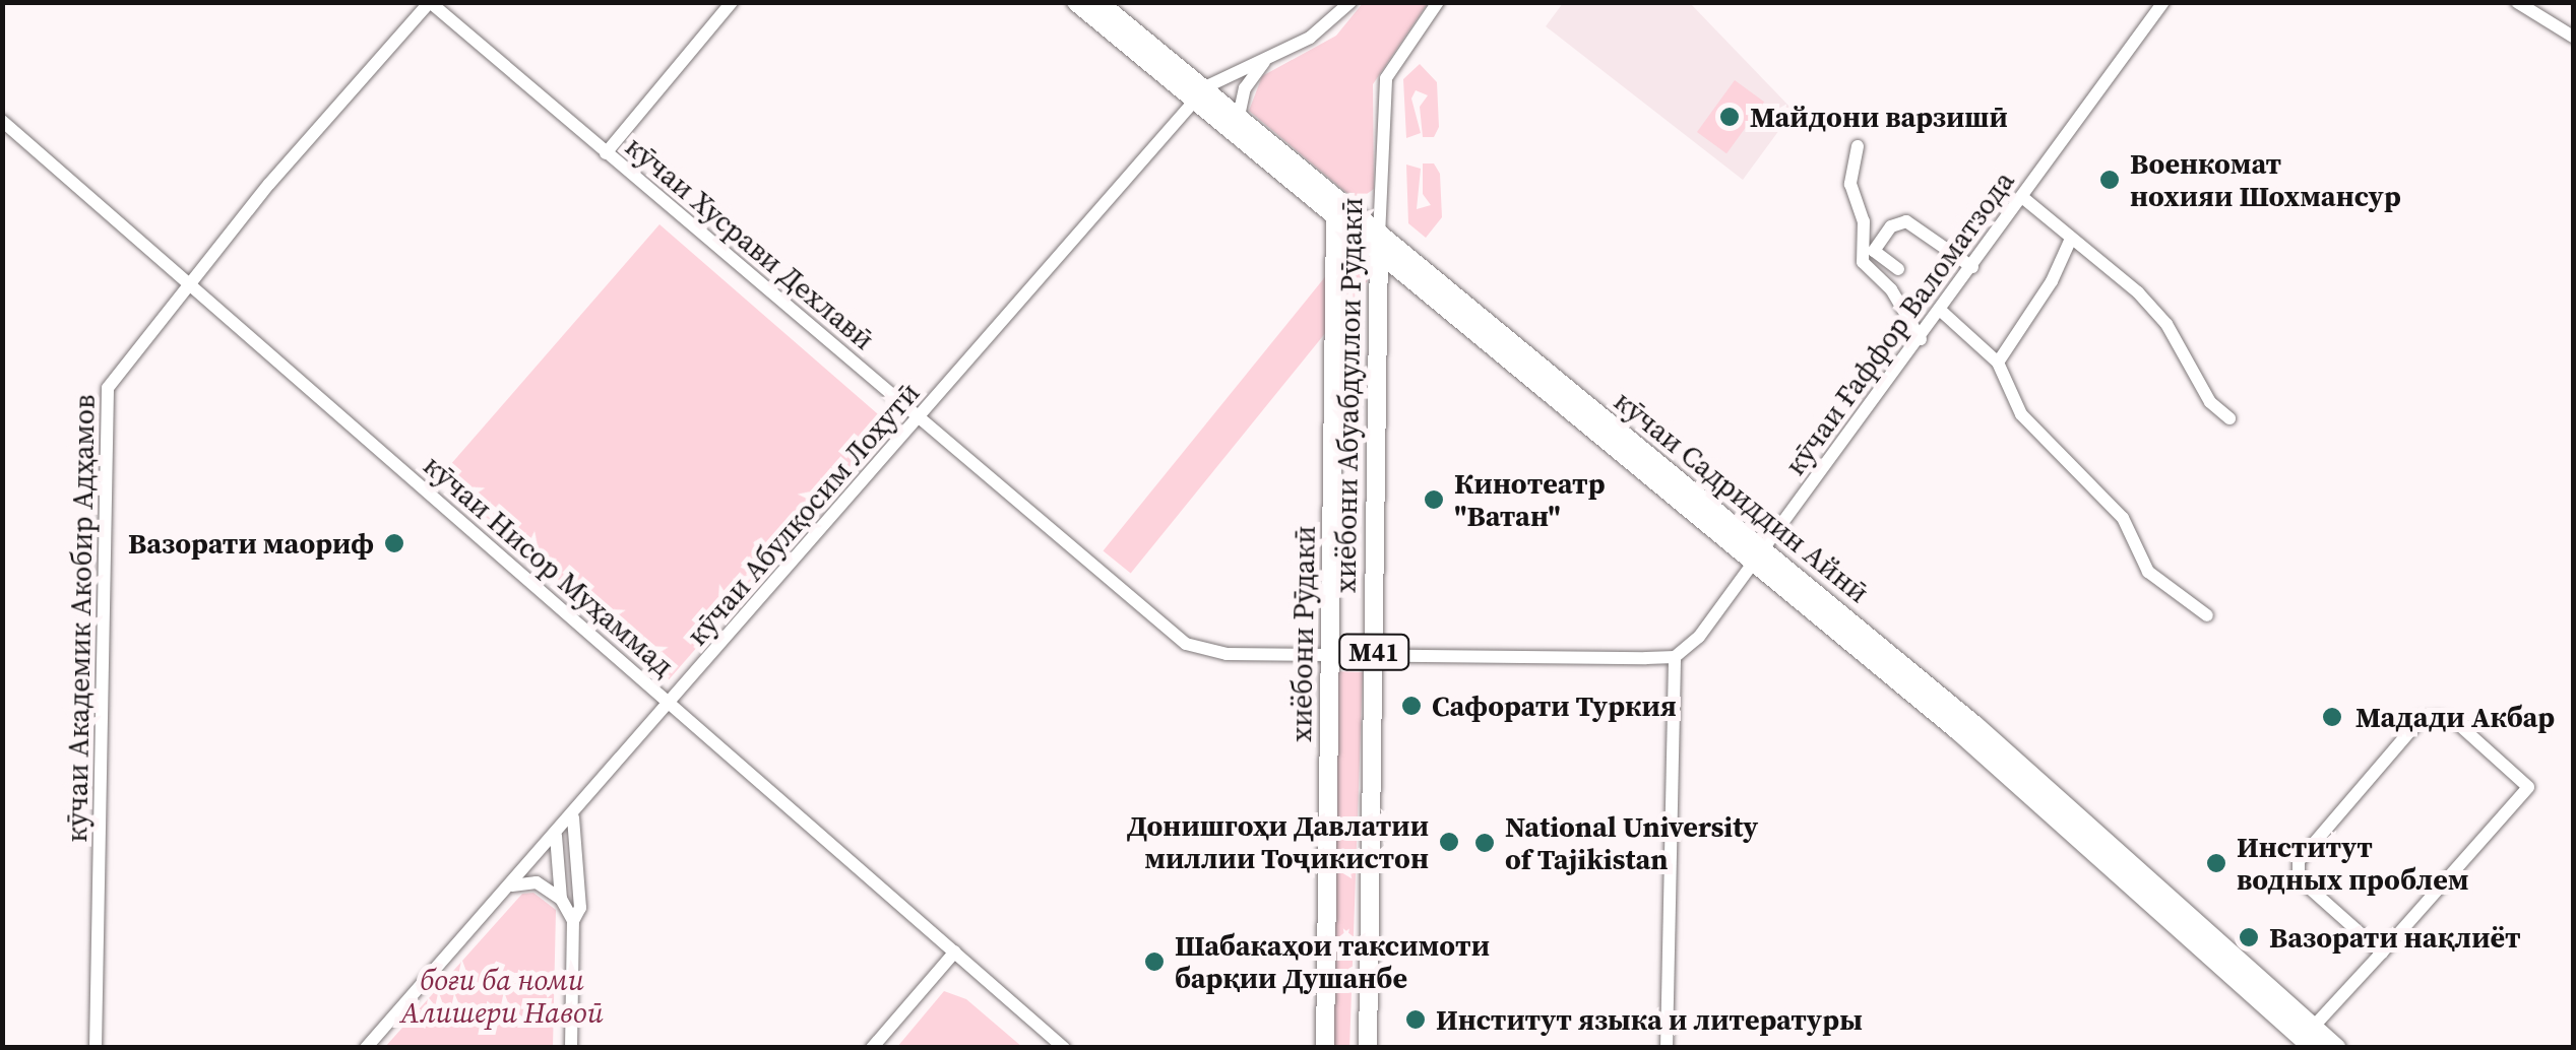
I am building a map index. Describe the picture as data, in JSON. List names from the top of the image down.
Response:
{
  "streets": {
    "highway": [
      "хиёбони Абуабдуллои Рӯдакӣ",
      "кӯчаи Садриддин Айнӣ",
      "хиёбони Рӯдакӣ",
      "M41"
    ],
    "street": [
      "кӯчаи Хусрави Дехлавӣ",
      "кӯчаи Ғаффор Валоматзода",
      "кӯчаи Абулқосим Лоҳутӣ",
      "кӯчаи Нисор Муҳаммад",
      "кӯчаи Академик Акобир Адҳамов"
    ]
  },
  "crossings": [
    ["кӯчаи Хусрави Дехлавӣ", "кӯчаи Абулқосим Лоҳутӣ"],
    ["кӯчаи Хусрави Дехлавӣ", "кӯчаи Академик Акобир Адҳамов"],
    ["кӯчаи Хусрави Дехлавӣ", "хиёбони Рӯдакӣ"],
    ["кӯчаи Ғаффор Валоматзода", "кӯчаи Садриддин Айнӣ"],
    ["хиёбони Абуабдуллои Рӯдакӣ", "кӯчаи Садриддин Айнӣ"],
    ["кӯчаи Садриддин Айнӣ", "кӯчаи Абулқосим Лоҳутӣ"],
    ["кӯчаи Садриддин Айнӣ", "хиёбони Рӯдакӣ"],
    ["кӯчаи Абулқосим Лоҳутӣ", "кӯчаи Нисор Муҳаммад"],
    ["кӯчаи Нисор Муҳаммад", "кӯчаи Академик Акобир Адҳамов"]
  ],
  "parks": ["боғи ба номи Алишери Навоӣ"],
  "places": [
    "Майдони варзишӣ",
    "Военкомат нохияи Шохмансур",
    "Кинотеатр \"Ватан\"",
    "Вазорати маориф",
    "Сафорати Туркия",
    "Мадади Акбар",
    "Донишгоҳи Давлатии миллии Тоҷикистон",
    "National University of Tajikistan",
    "Институт водных проблем",
    "Вазорати нақлиёт",
    "Шабакаҳои таксимоти барқии Душанбе",
    "Институт языка и литературы"
  ]
}
